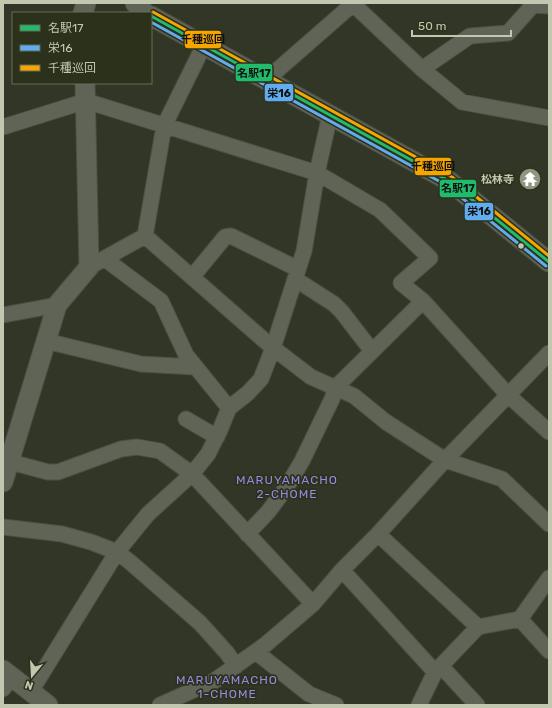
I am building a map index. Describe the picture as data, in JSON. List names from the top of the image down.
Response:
{
  "districts": ["MARUYAMACHO 2-CHOME", "MARUYAMACHO 1-CHOME"],
  "places": {
    "temple": ["松林寺"]
  },
  "lines": ["transit line 千種巡回", "transit line 名駅17", "transit line 栄16"],
  "legend": ["名駅17", "栄16", "千種巡回"],
  "scale_bar": "50 m",
  "north": "bottom"
}
